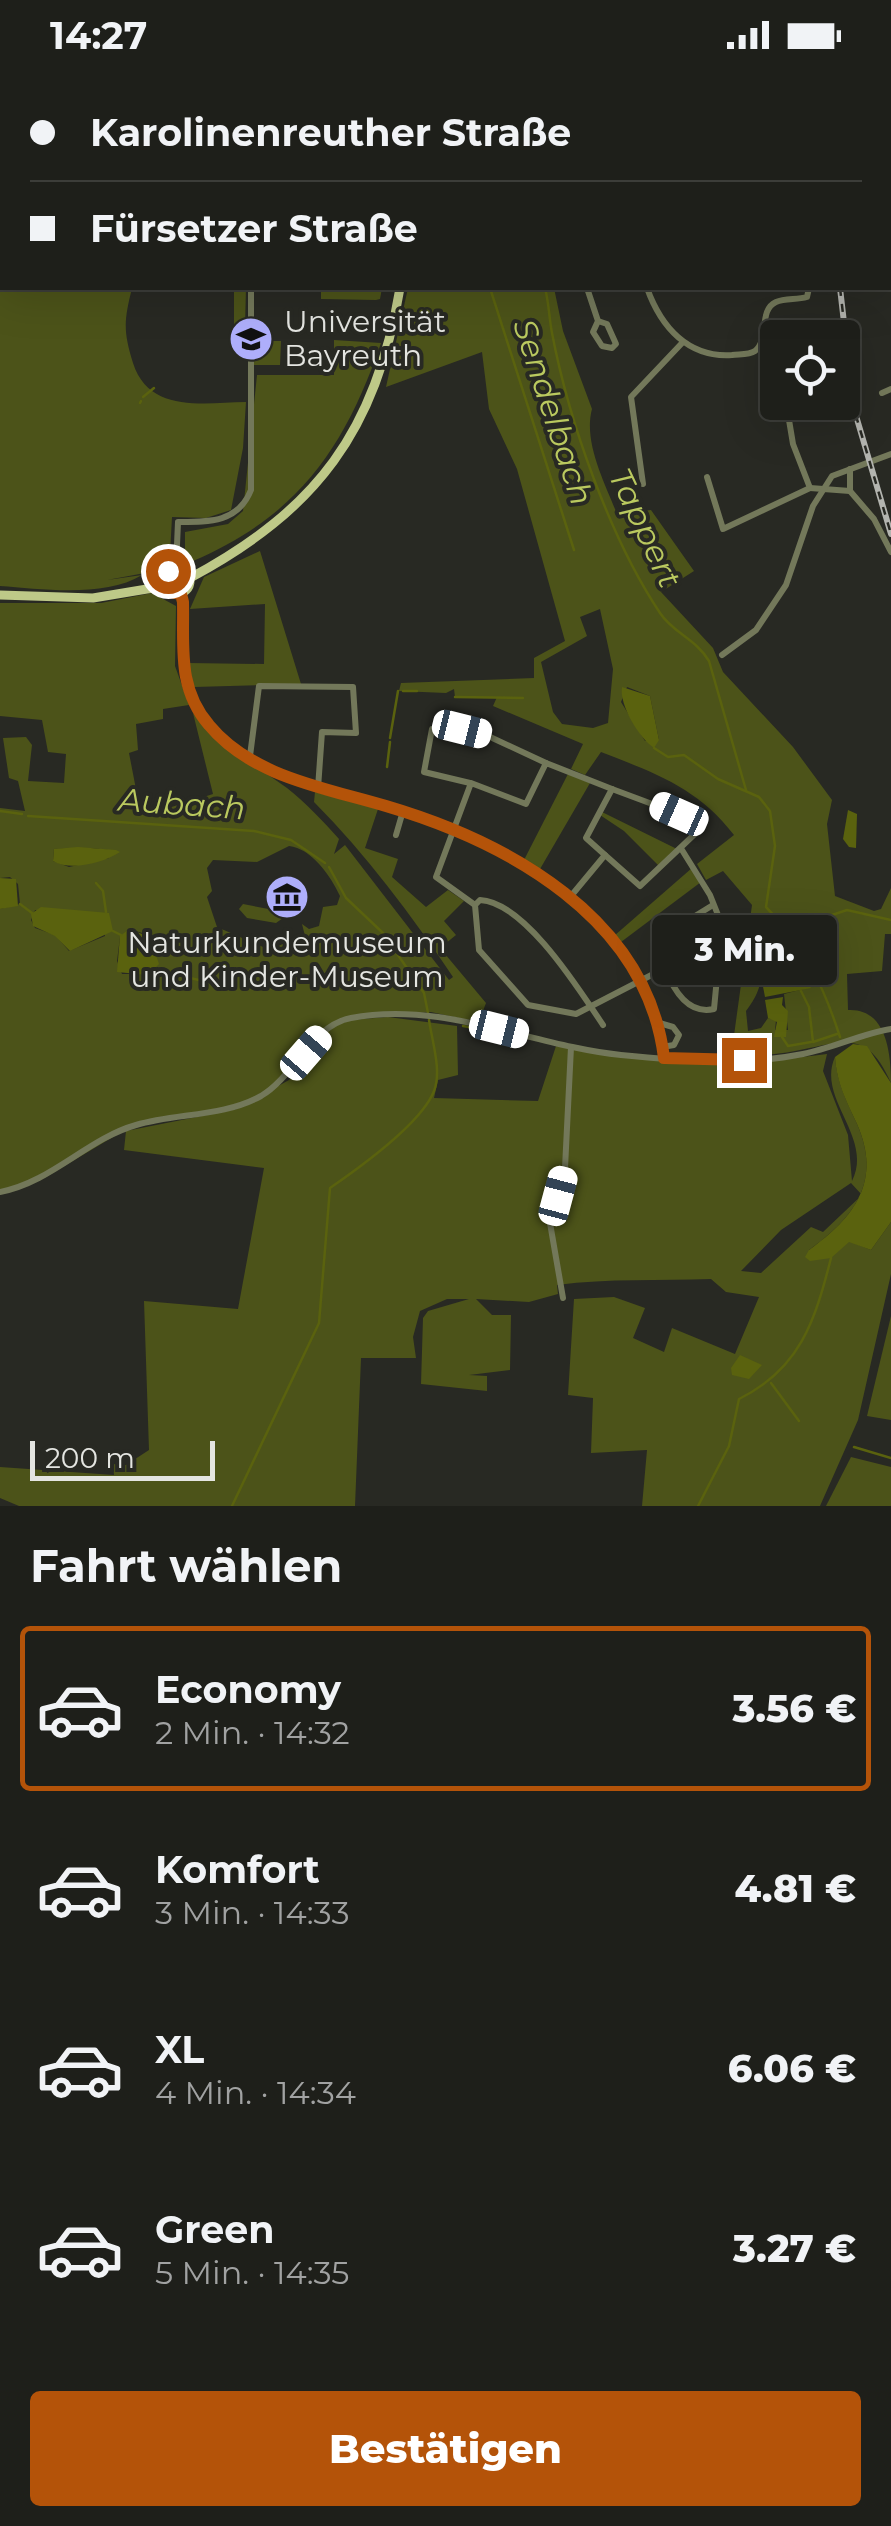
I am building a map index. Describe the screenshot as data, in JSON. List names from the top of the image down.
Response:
{
  "water": ["Sendelbach", "Tappert", "Aubach"],
  "places": {
    "school or university": ["Universität Bayreuth"],
    "museum": ["Naturkundemuseum und Kinder-Museum"]
  },
  "scale_bar": "200 m",
  "page": {
    "status": "14:27",
    "banner": ["Karolinenreuther Straße", "Fürsetzer Straße"],
    "bubble": "3 Min.",
    "scale": "200 m",
    "heading": "Fahrt wählen",
    "list": [
      {
        "name": "Economy",
        "note": "2 Min. · 14:32",
        "value": "3.56 €"
      },
      {
        "name": "Komfort",
        "note": "3 Min. · 14:33",
        "value": "4.81 €"
      },
      {
        "name": "XL",
        "note": "4 Min. · 14:34",
        "value": "6.06 €"
      },
      {
        "name": "Green",
        "note": "5 Min. · 14:35",
        "value": "3.27 €"
      }
    ],
    "buttons": "Bestätigen"
  }
}
